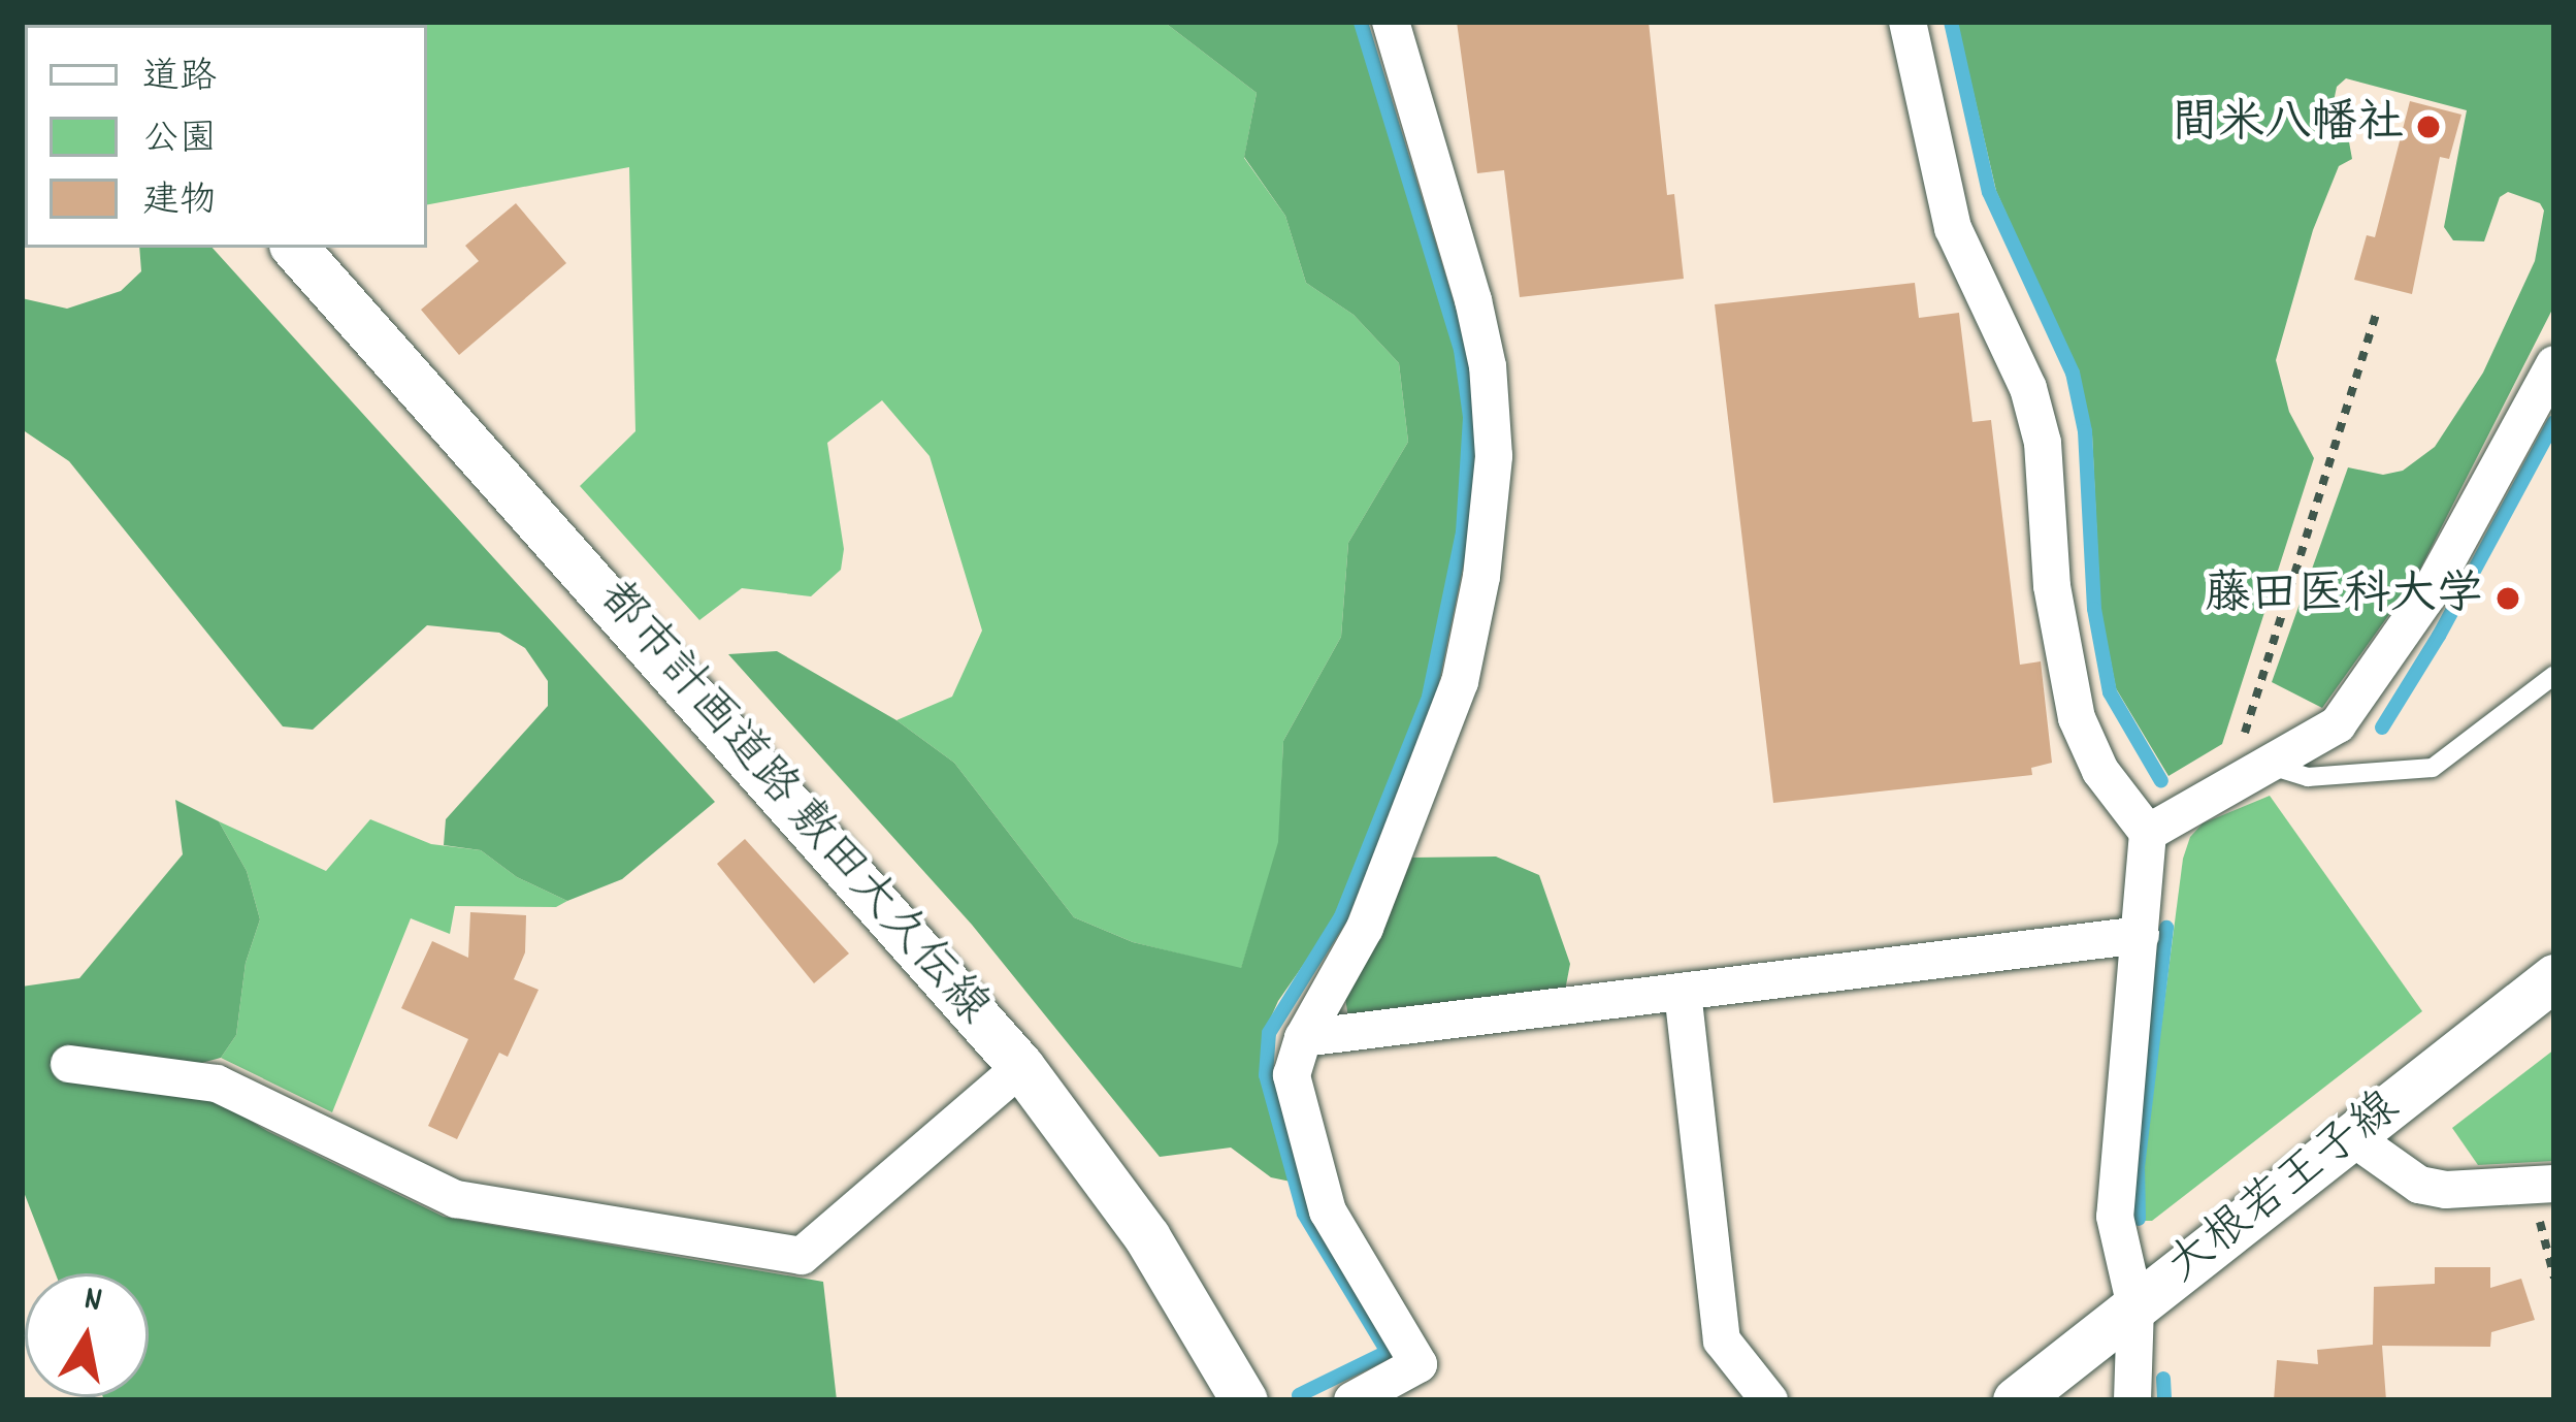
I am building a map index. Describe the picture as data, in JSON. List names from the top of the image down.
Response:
{
  "streets": {
    "street": ["都市計画道路 敷田大久伝線", "大根若王子線"]
  },
  "places": ["間米八幡社", "藤田医科大学"],
  "legend": ["道路", "公園", "建物"],
  "north": "top"
}
